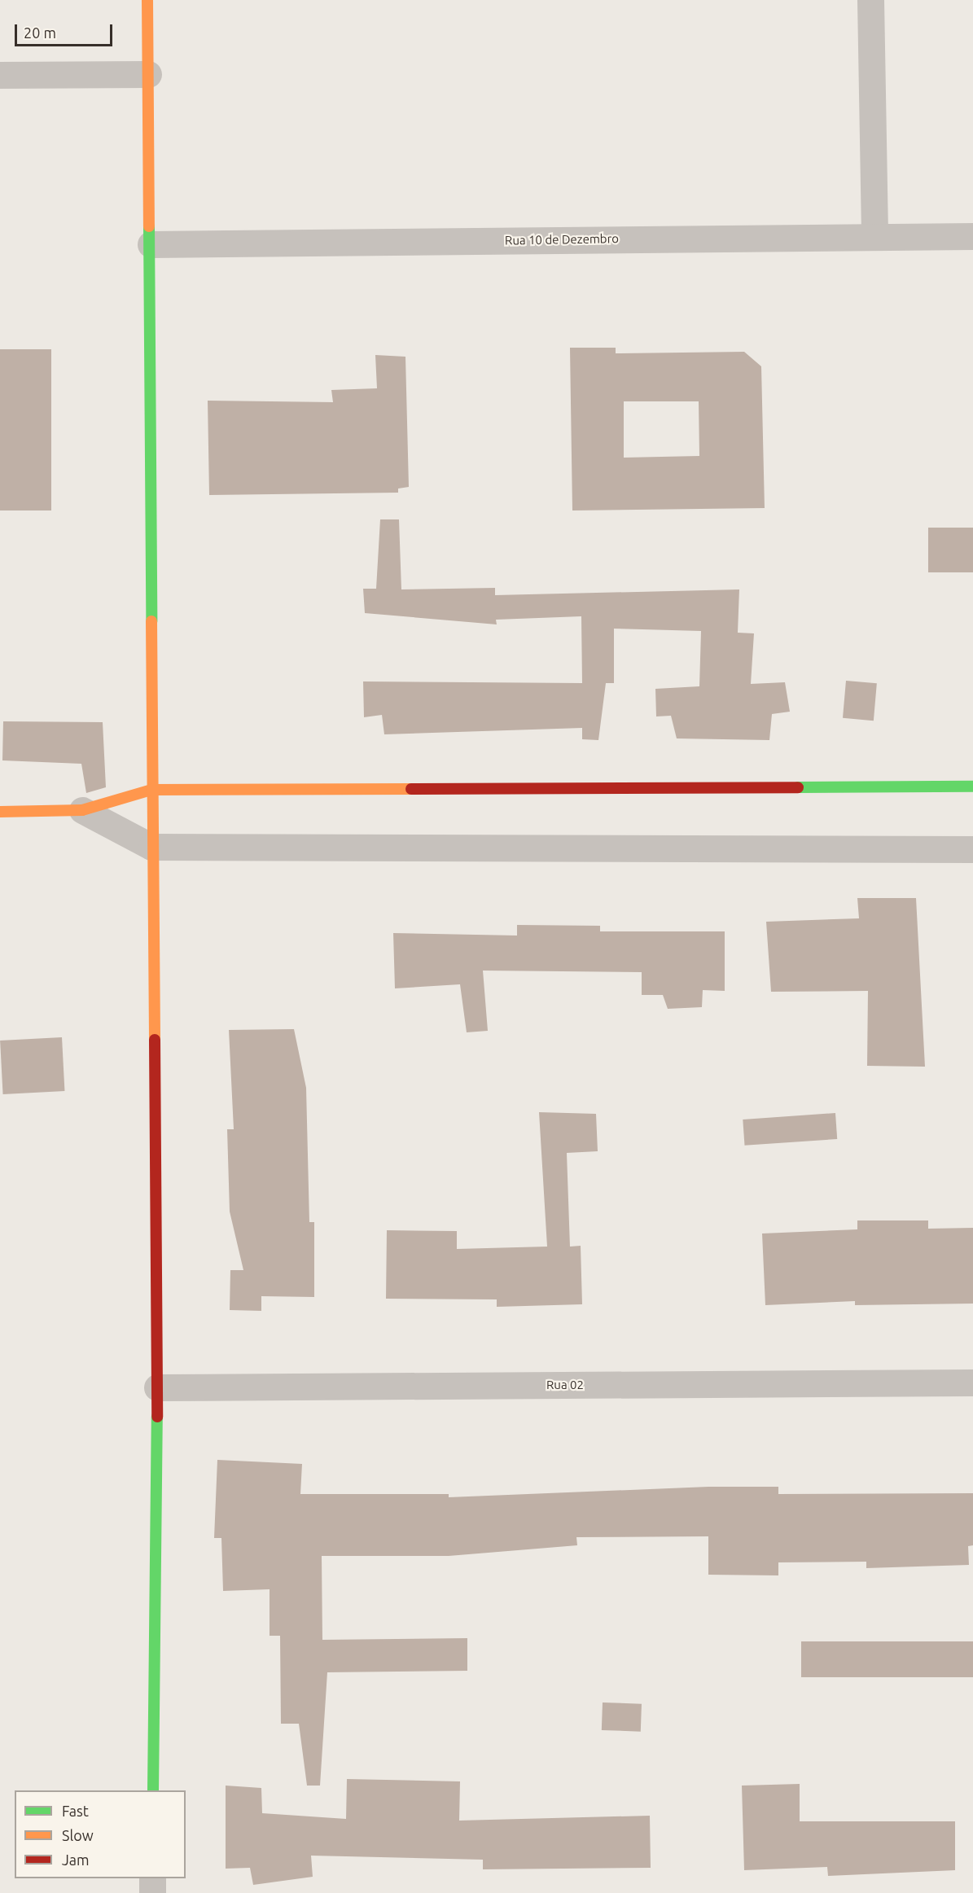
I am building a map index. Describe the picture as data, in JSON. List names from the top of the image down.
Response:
{
  "streets": {
    "street": ["Rua 10 de Dezembro", "Rua 02"]
  },
  "legend": ["Fast", "Slow", "Jam"],
  "scale_bar": "20 m"
}
